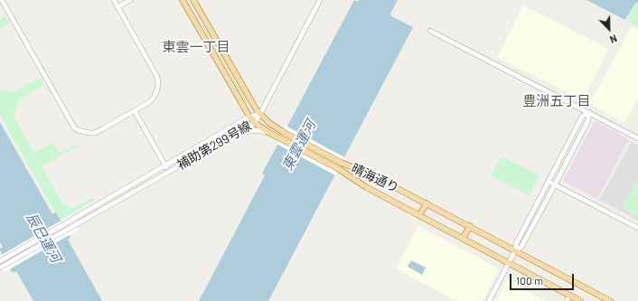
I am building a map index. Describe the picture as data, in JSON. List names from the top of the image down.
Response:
{
  "streets": {
    "main road": ["晴海通り"],
    "street": ["補助第299号線"]
  },
  "crossings": [
    ["補助第299号線", "晴海通り"]
  ],
  "districts": ["東雲一丁目", "豊洲五丁目"],
  "water": ["東雲運河", "辰巳運河"],
  "scale_bar": "100 m",
  "north": "bottom right"
}
